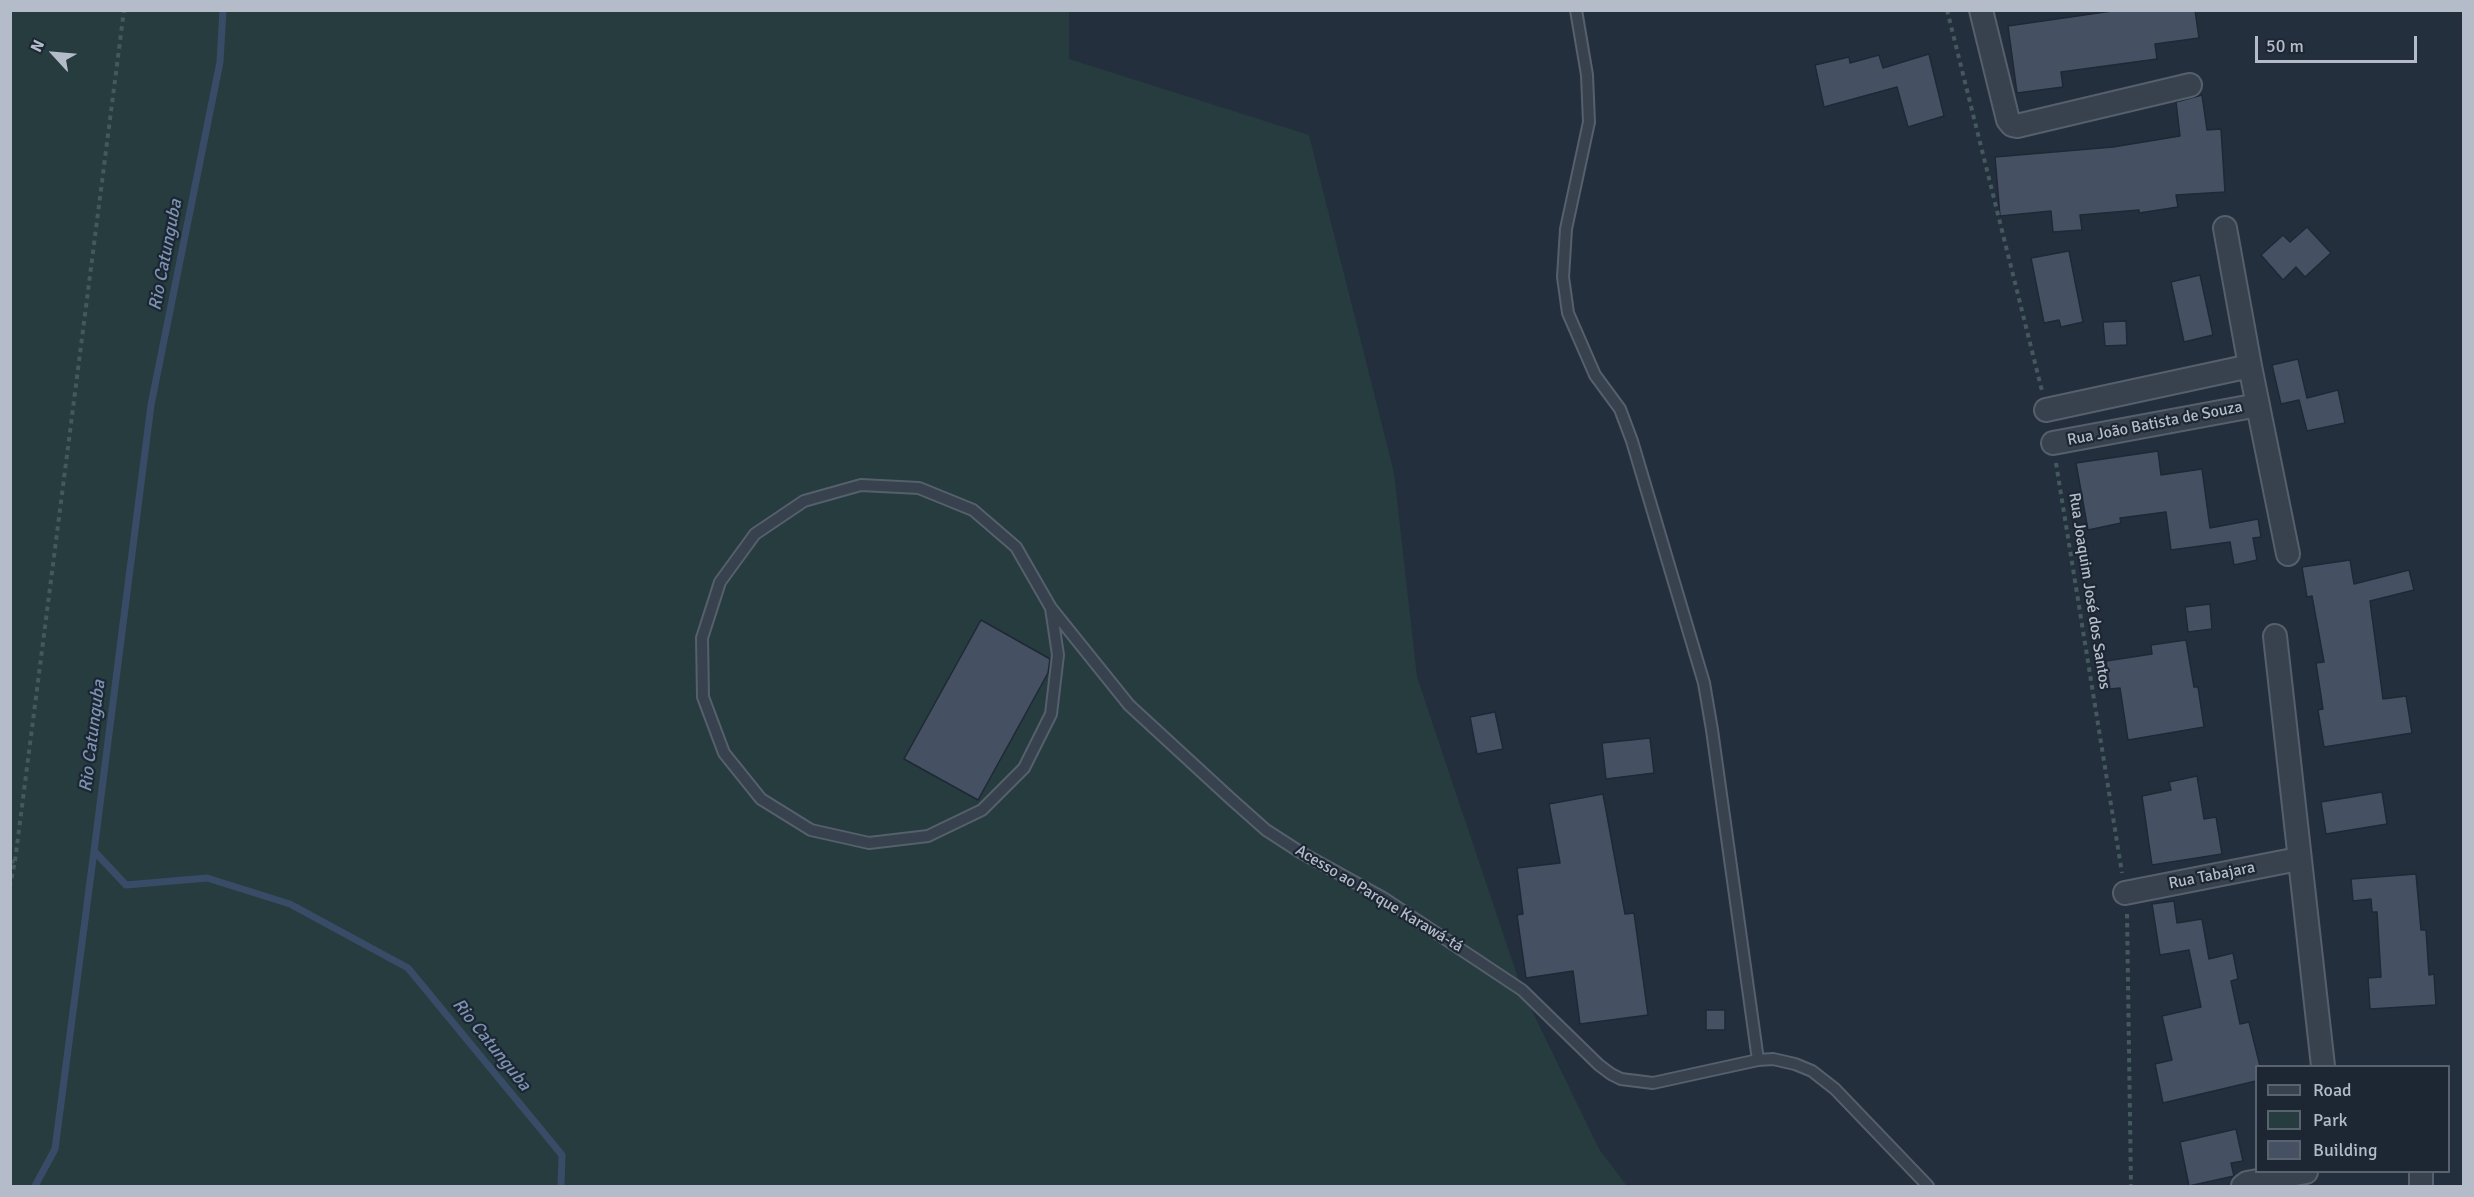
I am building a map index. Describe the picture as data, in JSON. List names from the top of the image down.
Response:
{
  "streets": {
    "street": ["Rua João Batista de Souza", "Rua Tabajara"],
    "lane": ["Acesso ao Parque Karawá-tá"],
    "path": ["Rua Joaquim José dos Santos"]
  },
  "crossings": [
    ["Rua João Batista de Souza", "Rua Joaquim José dos Santos"],
    ["Rua Joaquim José dos Santos", "Rua Tabajara"]
  ],
  "water": ["Rio Catunguba"],
  "legend": ["Road", "Park", "Building"],
  "scale_bar": "50 m",
  "north": "top left"
}
